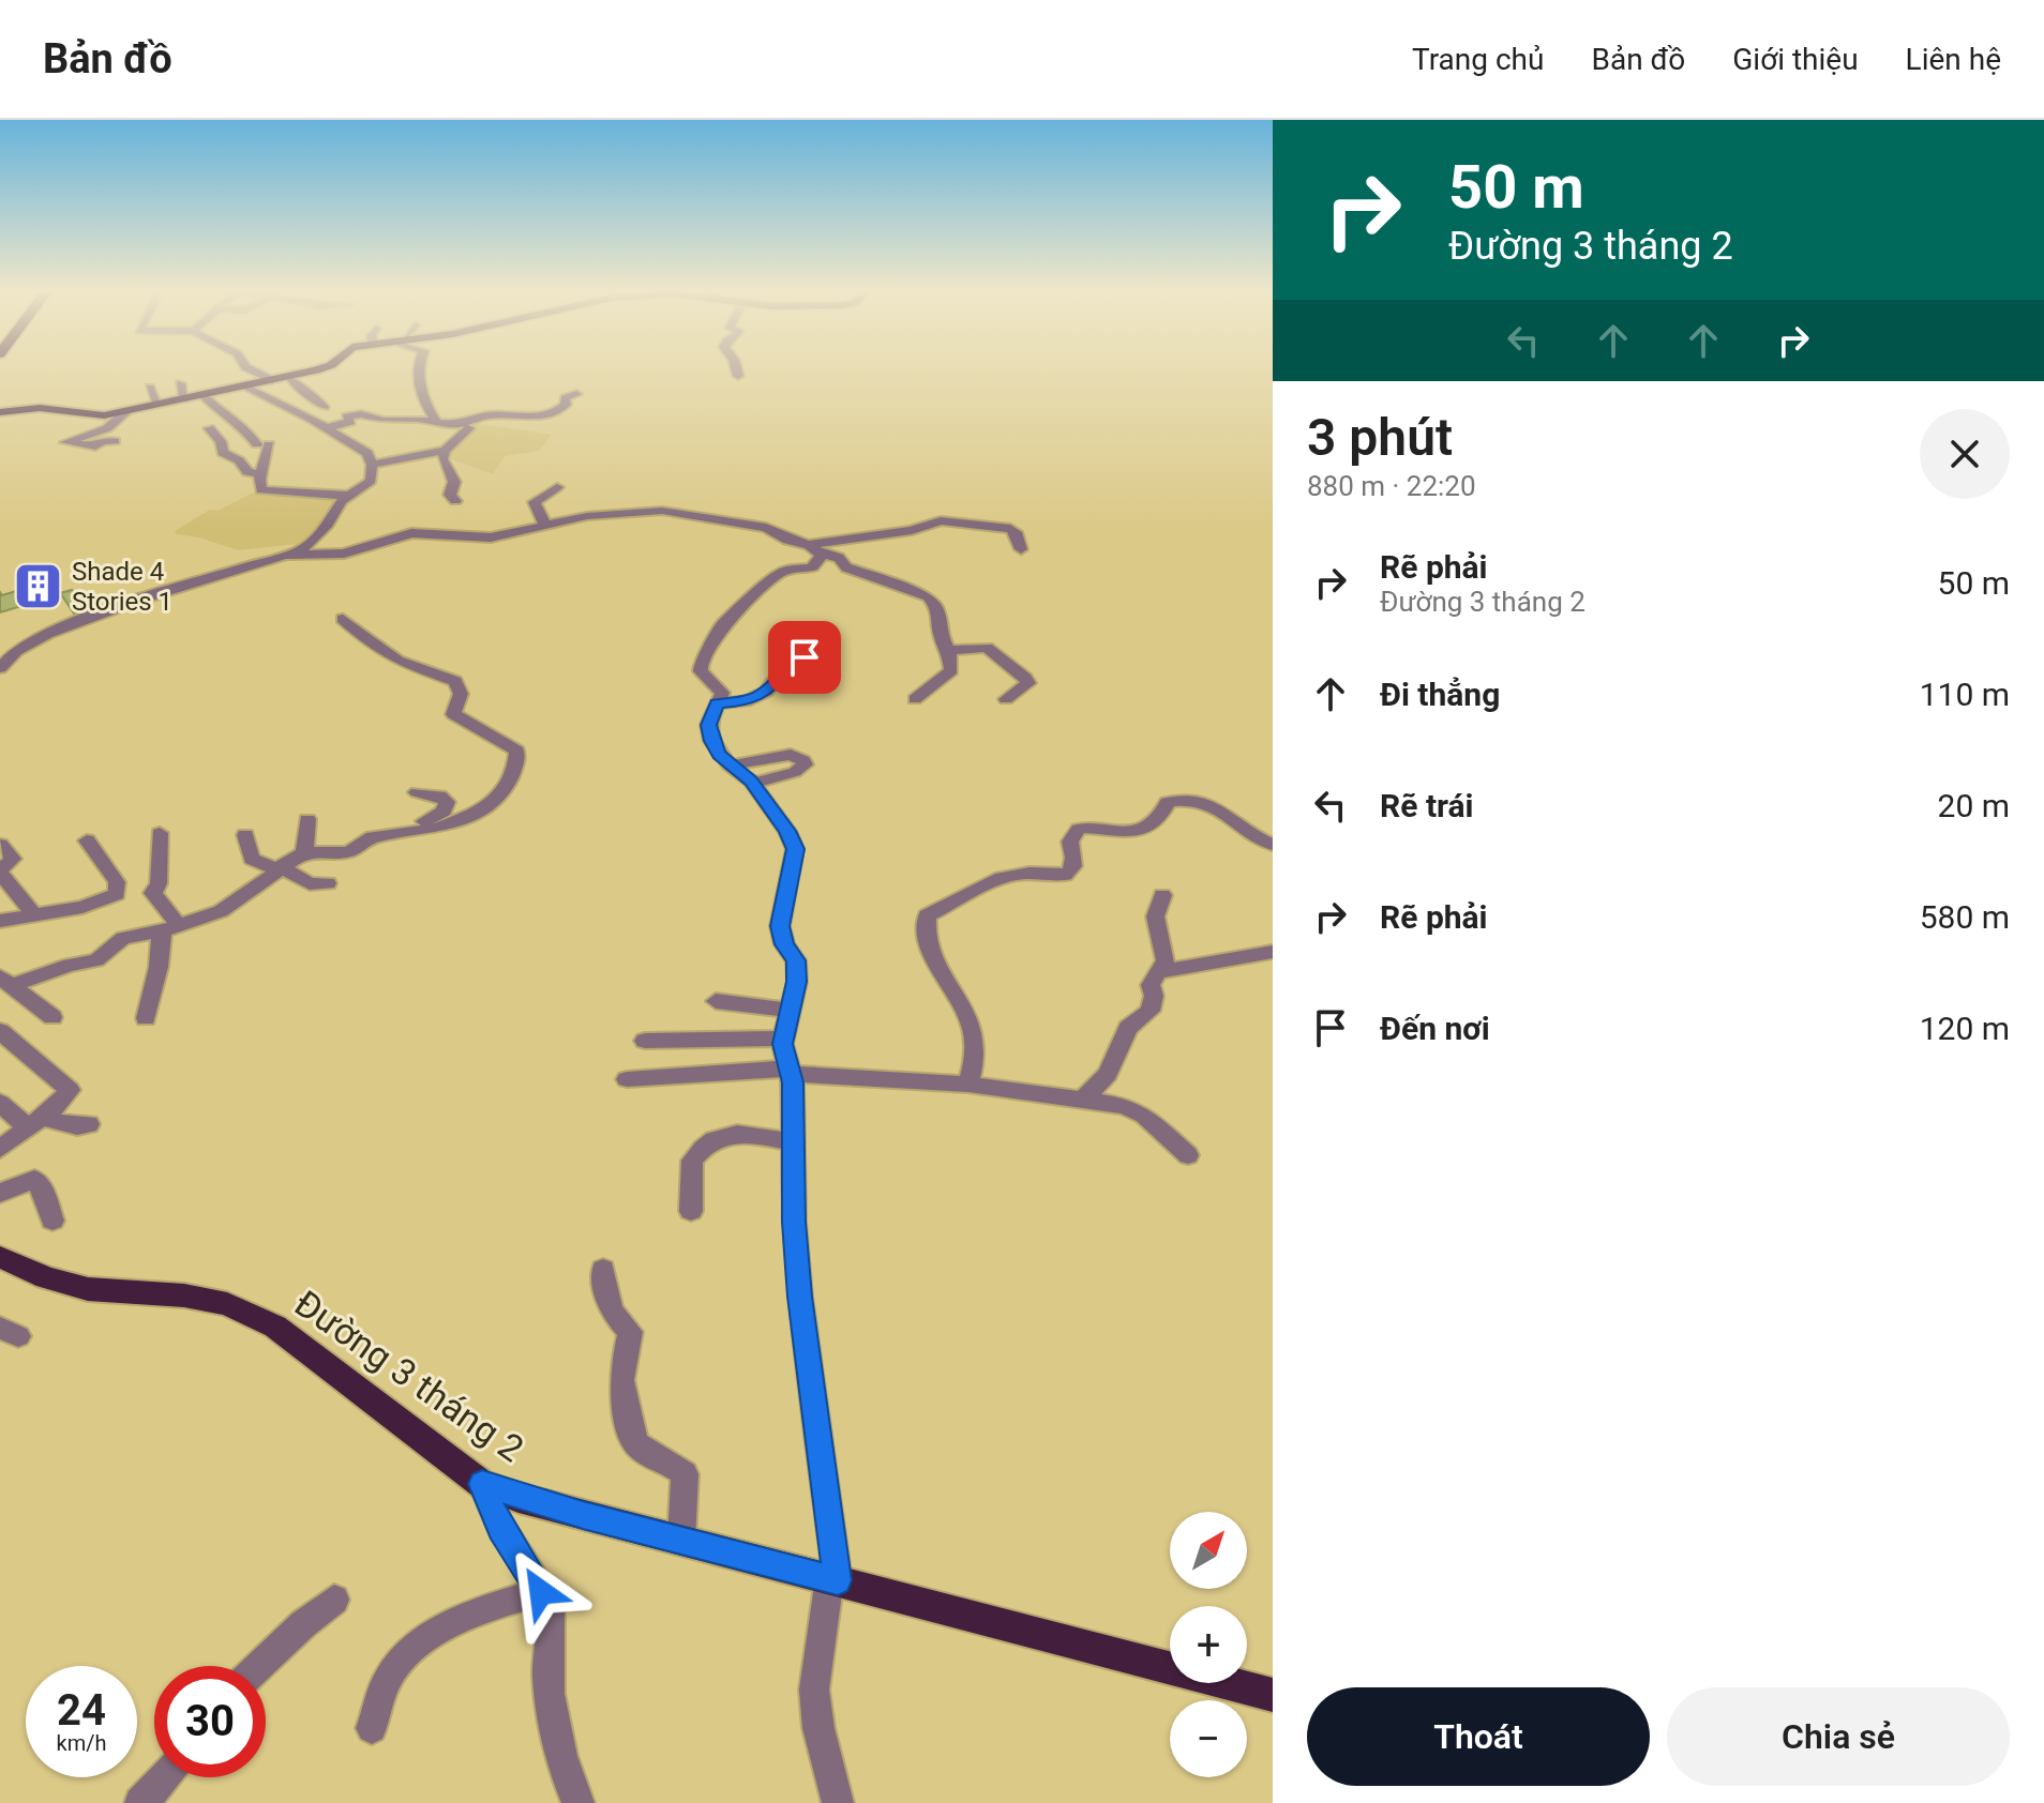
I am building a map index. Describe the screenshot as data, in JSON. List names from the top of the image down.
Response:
{
  "streets": {
    "main road": ["Đường 3 tháng 2"]
  },
  "places": {
    "building": ["Shade 4 Stories 1"]
  },
  "north": "top right",
  "page": {
    "header": "Bản đồ",
    "nav": [
      "Trang chủ",
      "Bản đồ",
      "Giới thiệu",
      "Liên hệ"
    ],
    "turn": ["50 m", "Đường 3 tháng 2"],
    "heading": ["3 phút", "880 m · 22:20"],
    "list": [
      {
        "name": "Rẽ phải",
        "note": "Đường 3 tháng 2",
        "value": "50 m"
      },
      {
        "name": "Đi thẳng",
        "value": "110 m"
      },
      {
        "name": "Rẽ trái",
        "value": "20 m"
      },
      {
        "name": "Rẽ phải",
        "value": "580 m"
      },
      {
        "name": "Đến nơi",
        "value": "120 m"
      }
    ],
    "map_buttons": ["+", "−"],
    "speed": "24 km/h",
    "limit": "30",
    "buttons": ["Thoát", "Chia sẻ"]
  }
}
